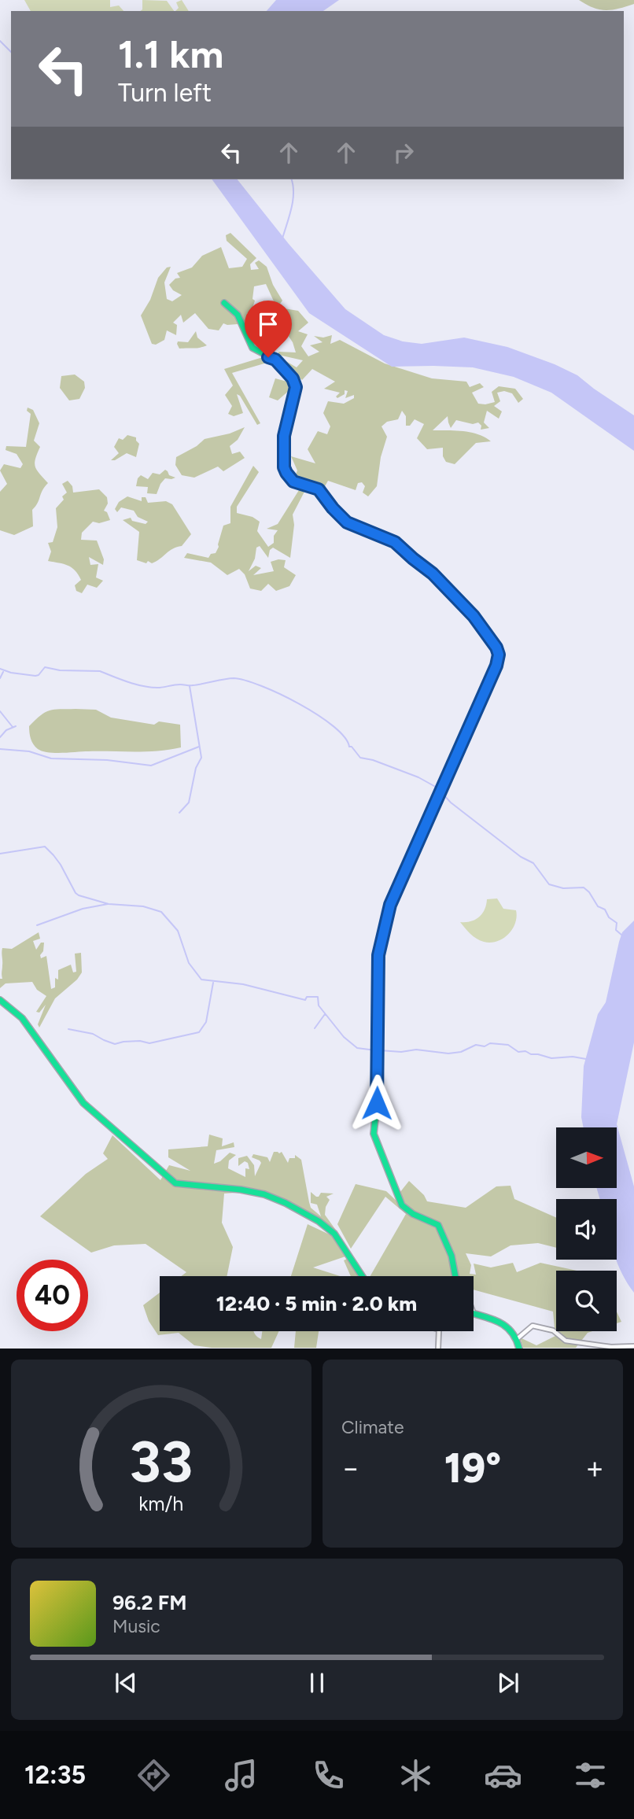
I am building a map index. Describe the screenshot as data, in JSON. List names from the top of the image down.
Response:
{
  "north": "right",
  "page": {
    "turn": ["1.1 km", "Turn left"],
    "limit": "40",
    "trip": "12:40 · 5 min · 2.0 km",
    "tile": "Climate",
    "heat": ["−", "19°", "+"],
    "song": ["96.2 FM", "Music"],
    "tabs": "12:35",
    "gauge": ["33", "km/h"]
  }
}
